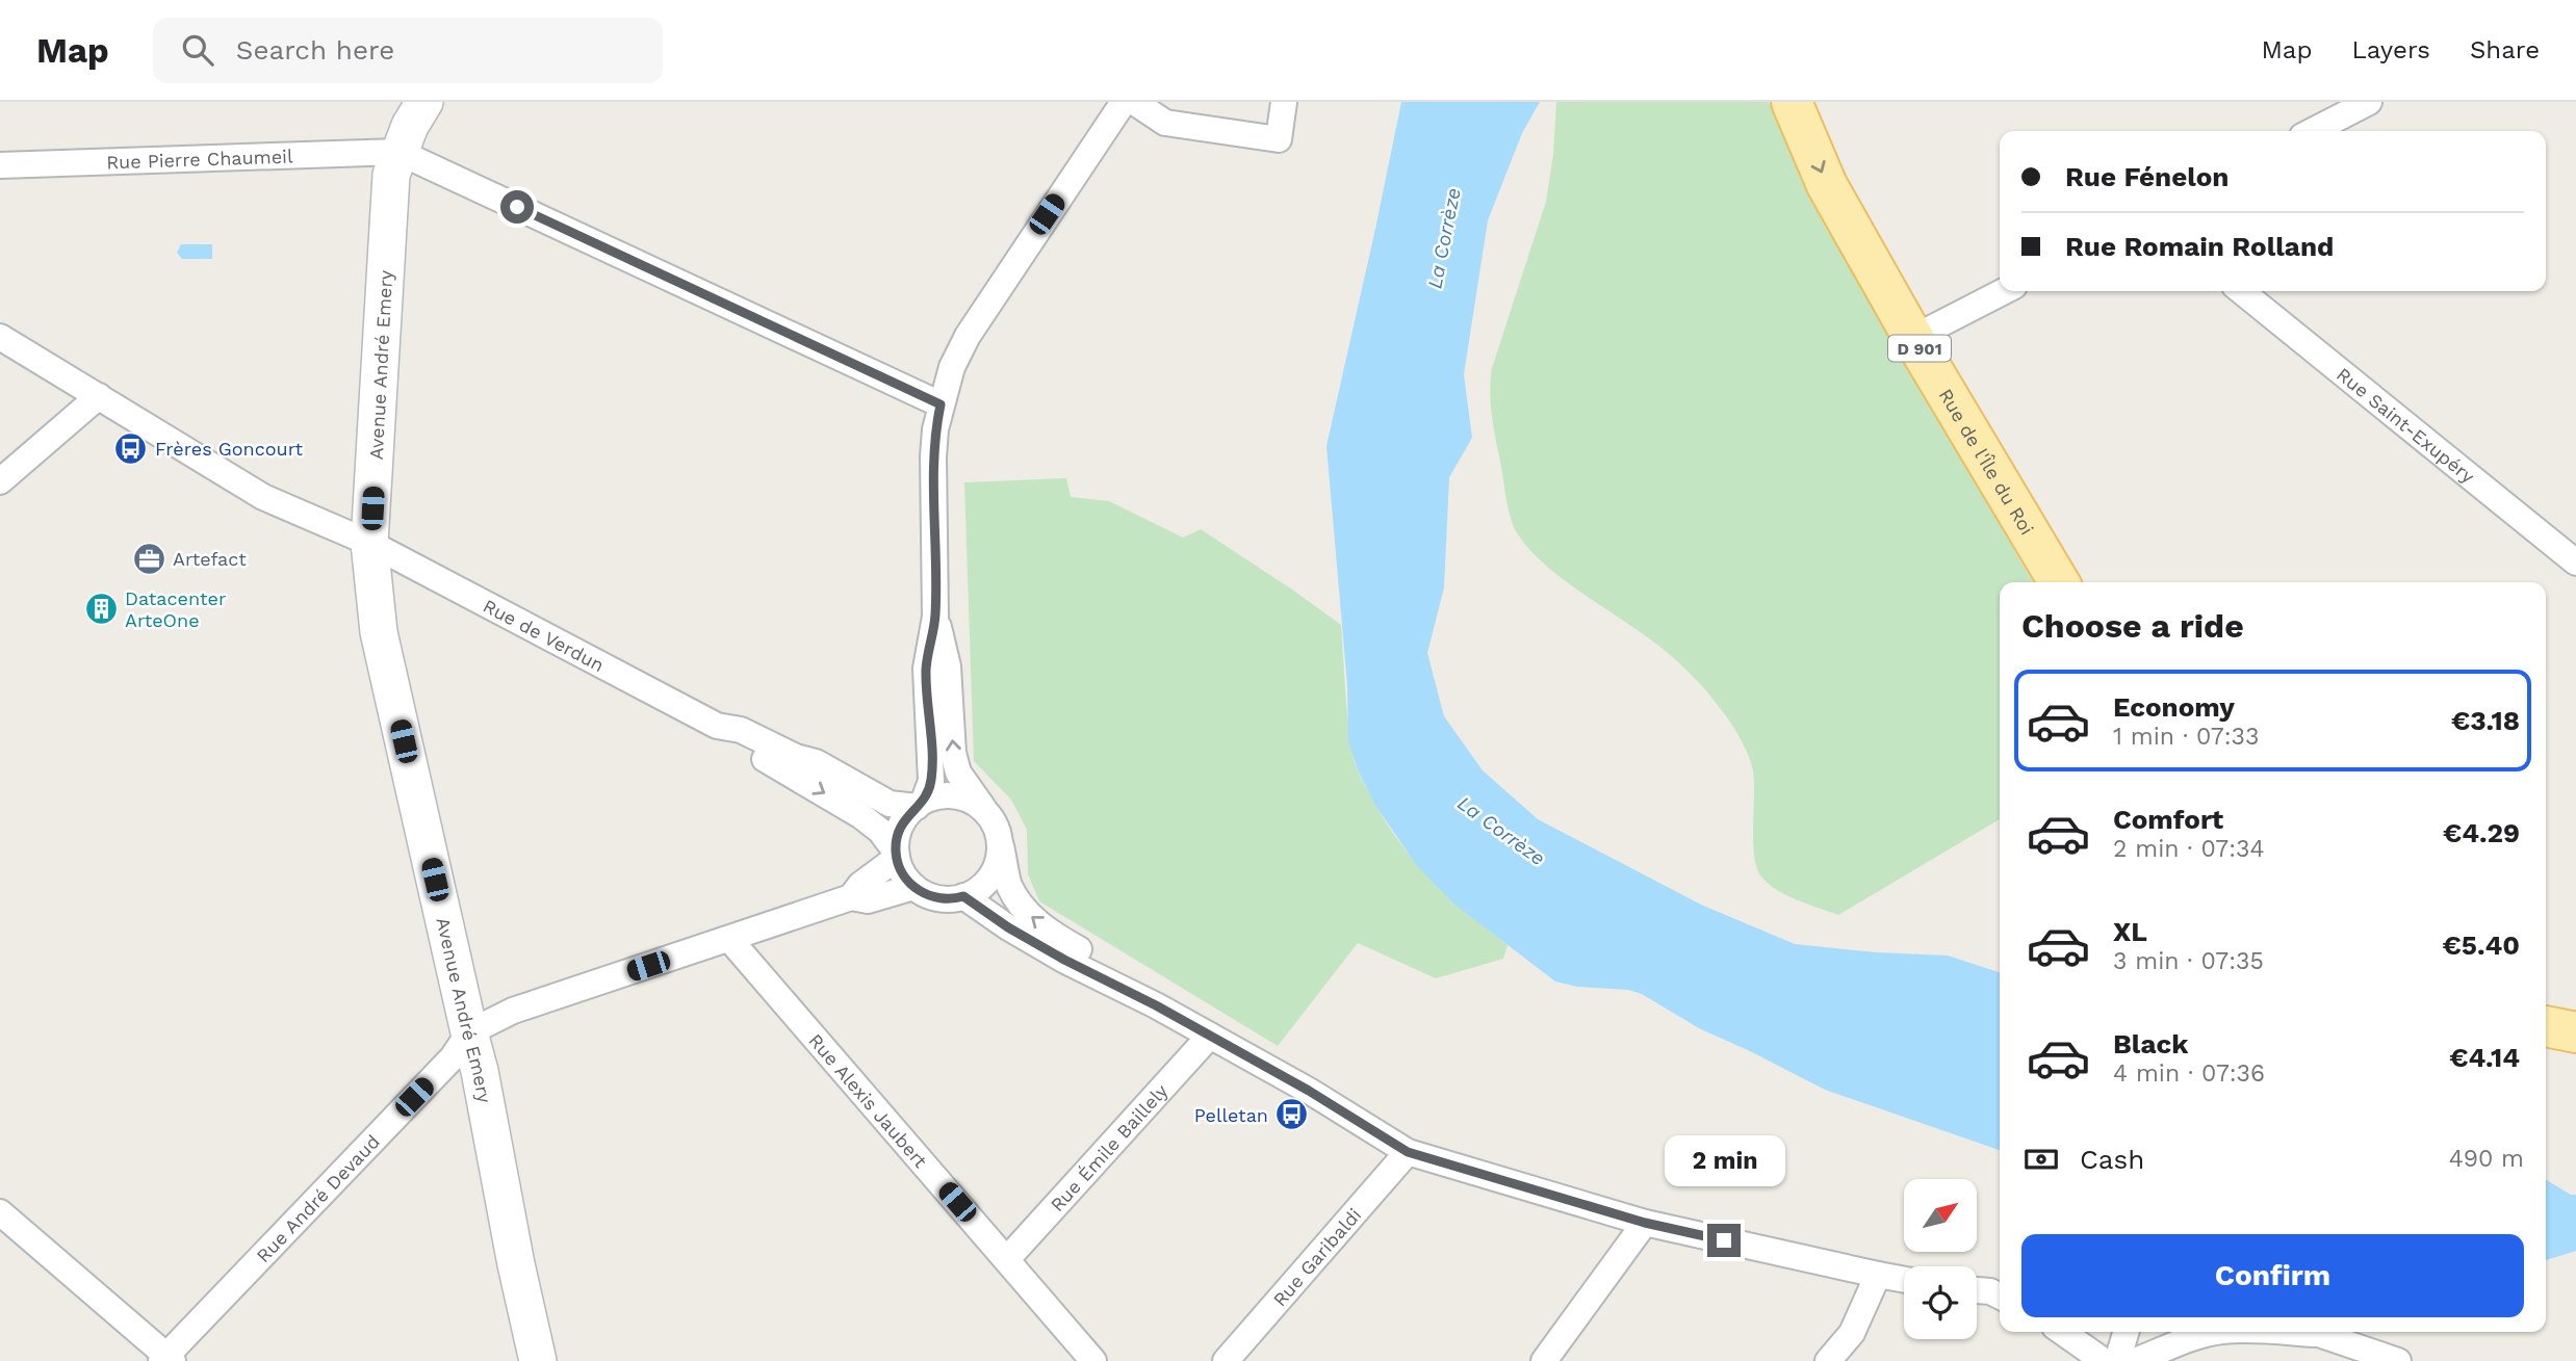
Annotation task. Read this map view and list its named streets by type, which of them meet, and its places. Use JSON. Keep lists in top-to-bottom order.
{
  "streets": {
    "main road": ["D 901", "Rue de l'Île du Roi"],
    "street": [
      "Rue Pierre Chaumeil",
      "Avenue André Emery",
      "Rue Saint-Exupéry",
      "Rue de Verdun",
      "Rue Alexis Jaubert",
      "Rue Émile Baillely",
      "Rue André Devaud",
      "Rue Garibaldi"
    ]
  },
  "crossings": [
    ["Rue Pierre Chaumeil", "Avenue André Emery"],
    ["Avenue André Emery", "Rue de Verdun"],
    ["Avenue André Emery", "Rue André Devaud"],
    ["Rue Alexis Jaubert", "Rue Émile Baillely"]
  ],
  "one_way": ["Rue de l'Île du Roi"],
  "water": ["La Corrèze"],
  "places": {
    "bus stop": ["Frères Goncourt", "Pelletan"],
    "office": ["Artefact"],
    "building": ["Datacenter ArteOne"]
  },
  "north": "top right",
  "page": {
    "header": "Map",
    "search": "Search here",
    "nav": ["Map", "Layers", "Share"],
    "banner": ["Rue Fénelon", "Rue Romain Rolland"],
    "heading": "Choose a ride",
    "list": [
      {
        "name": "Economy",
        "note": "1 min · 07:33",
        "value": "€3.18"
      },
      {
        "name": "Comfort",
        "note": "2 min · 07:34",
        "value": "€4.29"
      },
      {
        "name": "XL",
        "note": "3 min · 07:35",
        "value": "€5.40"
      },
      {
        "name": "Black",
        "note": "4 min · 07:36",
        "value": "€4.14"
      }
    ],
    "pay": ["Cash", "490 m"],
    "bubble": "2 min",
    "buttons": "Confirm"
  }
}
